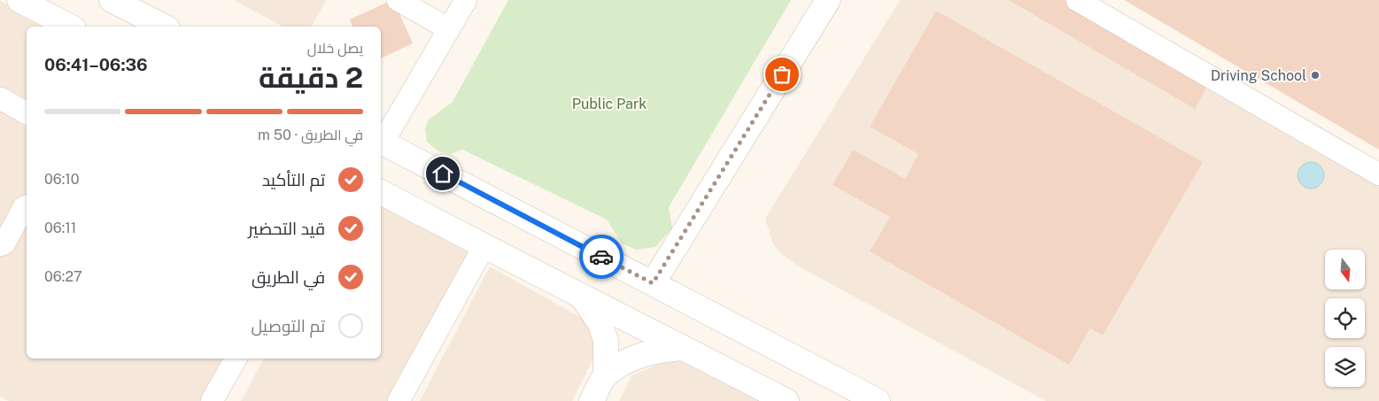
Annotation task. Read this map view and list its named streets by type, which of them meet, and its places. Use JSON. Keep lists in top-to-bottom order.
{
  "parks": ["Public Park"],
  "places": ["Driving School"],
  "north": "bottom",
  "page": {
    "heading": ["2 دقيقة", "يصل خلال", "06:36–06:41"],
    "bar": "في الطريق · 50 m",
    "list": [
      ["تم التأكيد", "06:10"],
      ["قيد التحضير", "06:11"],
      ["في الطريق", "06:27"],
      "تم التوصيل"
    ]
  }
}
